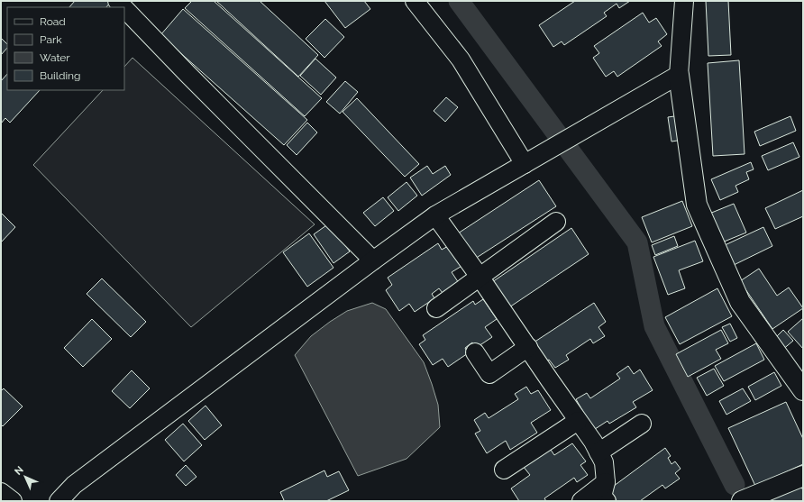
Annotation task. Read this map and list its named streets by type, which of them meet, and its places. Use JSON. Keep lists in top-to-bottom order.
{
  "legend": [
    "Road",
    "Park",
    "Water",
    "Building"
  ],
  "north": "top left"
}
